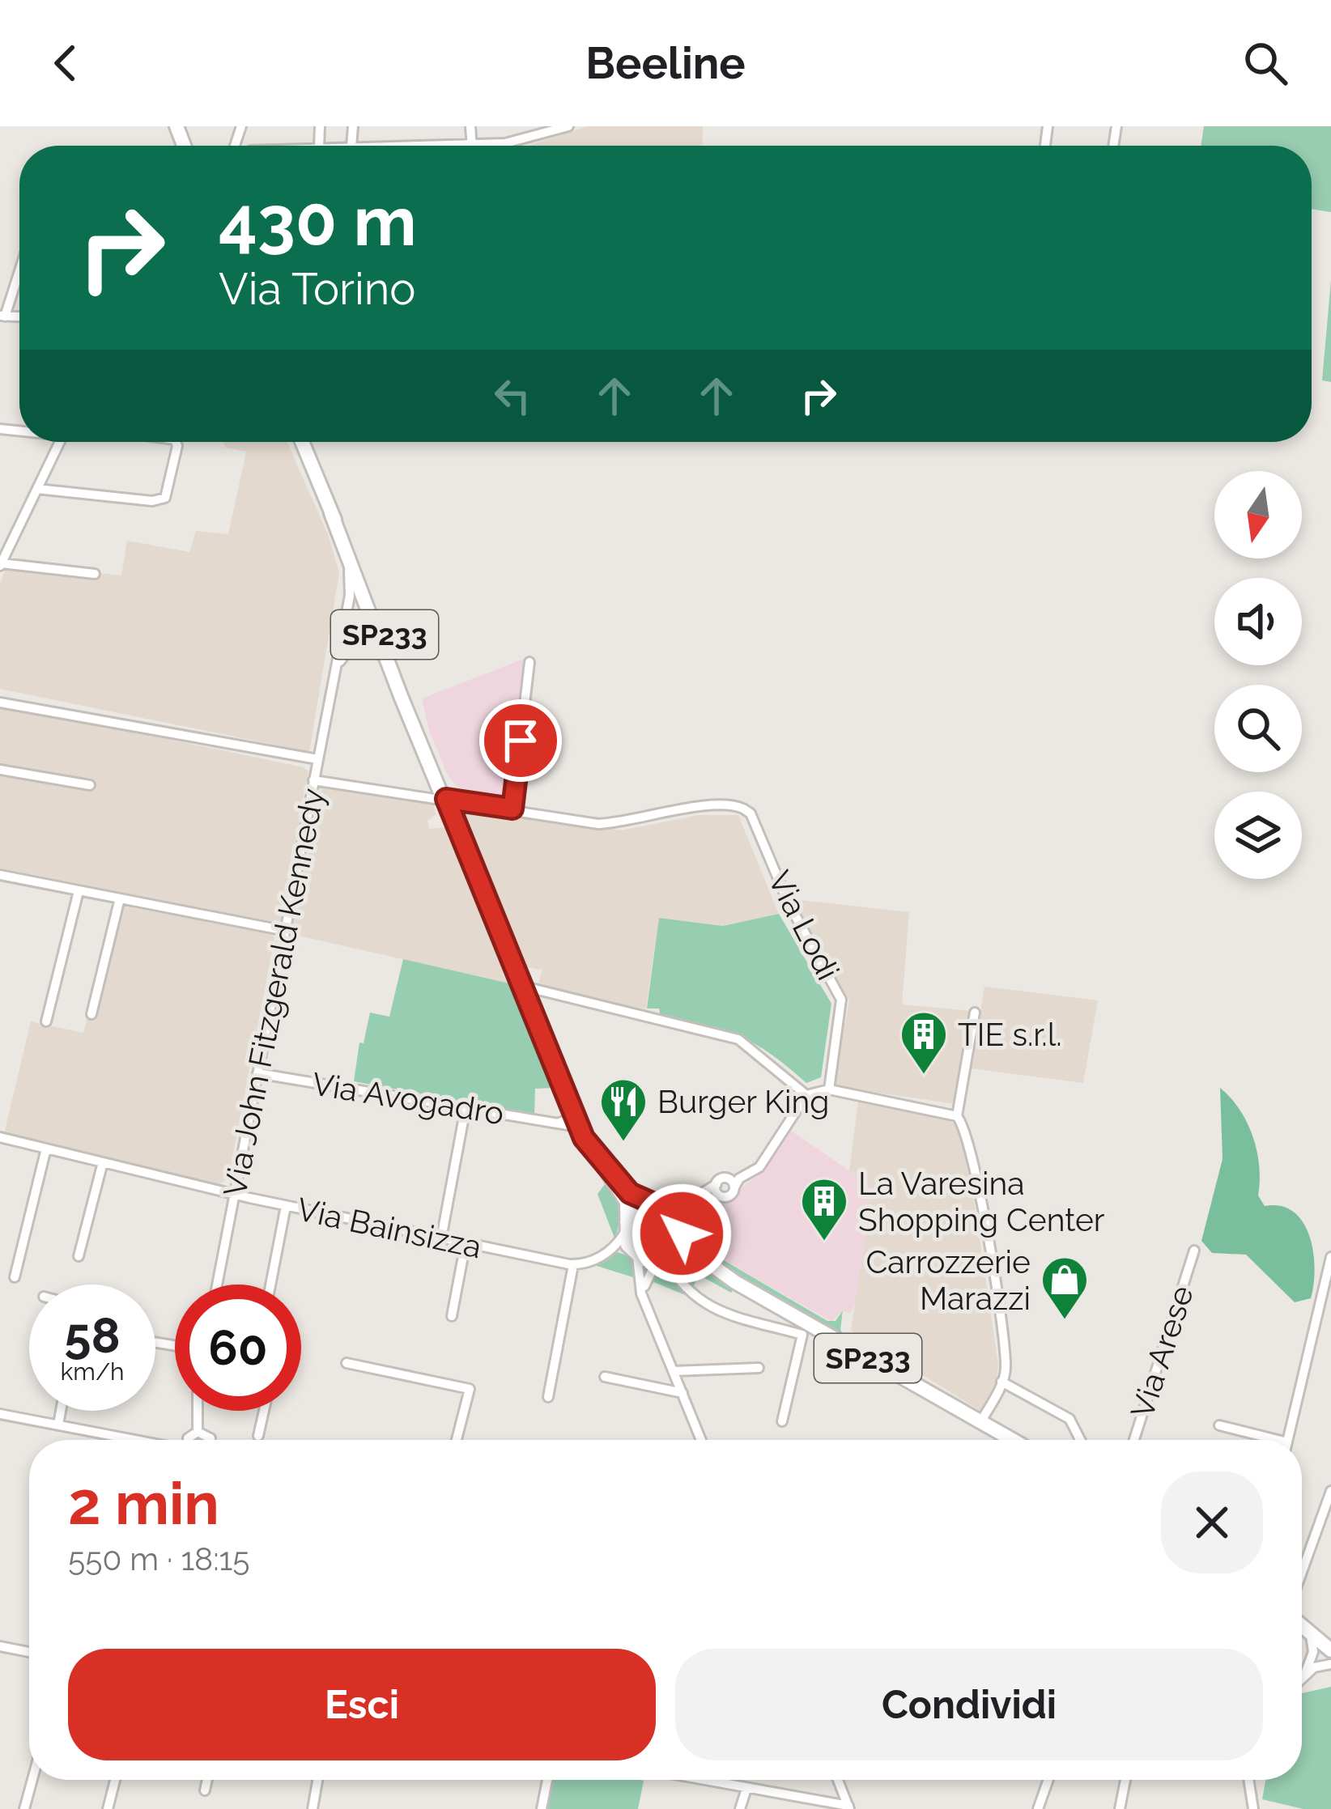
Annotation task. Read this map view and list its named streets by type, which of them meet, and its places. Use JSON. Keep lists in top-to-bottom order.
{
  "streets": {
    "main road": ["SP233"],
    "street": [
      "Via Lodi",
      "Via John Fitzgerald Kennedy",
      "Via Avogadro",
      "Via Bainsizza",
      "Via Arese"
    ]
  },
  "crossings": [
    ["SP233", "Via John Fitzgerald Kennedy"],
    ["SP233", "Via Avogadro"],
    ["Via John Fitzgerald Kennedy", "Via Avogadro"],
    ["Via John Fitzgerald Kennedy", "Via Bainsizza"]
  ],
  "places": {
    "building": ["TIE s.r.l.", "La Varesina Shopping Center"],
    "restaurant": ["Burger King"],
    "shop": ["Carrozzerie Marazzi"]
  },
  "north": "bottom",
  "page": {
    "header": "Beeline",
    "turn": ["430 m", "Via Torino"],
    "speed": "58 km/h",
    "limit": "60",
    "heading": ["2 min", "550 m · 18:15"],
    "buttons": ["Esci", "Condividi"]
  }
}
